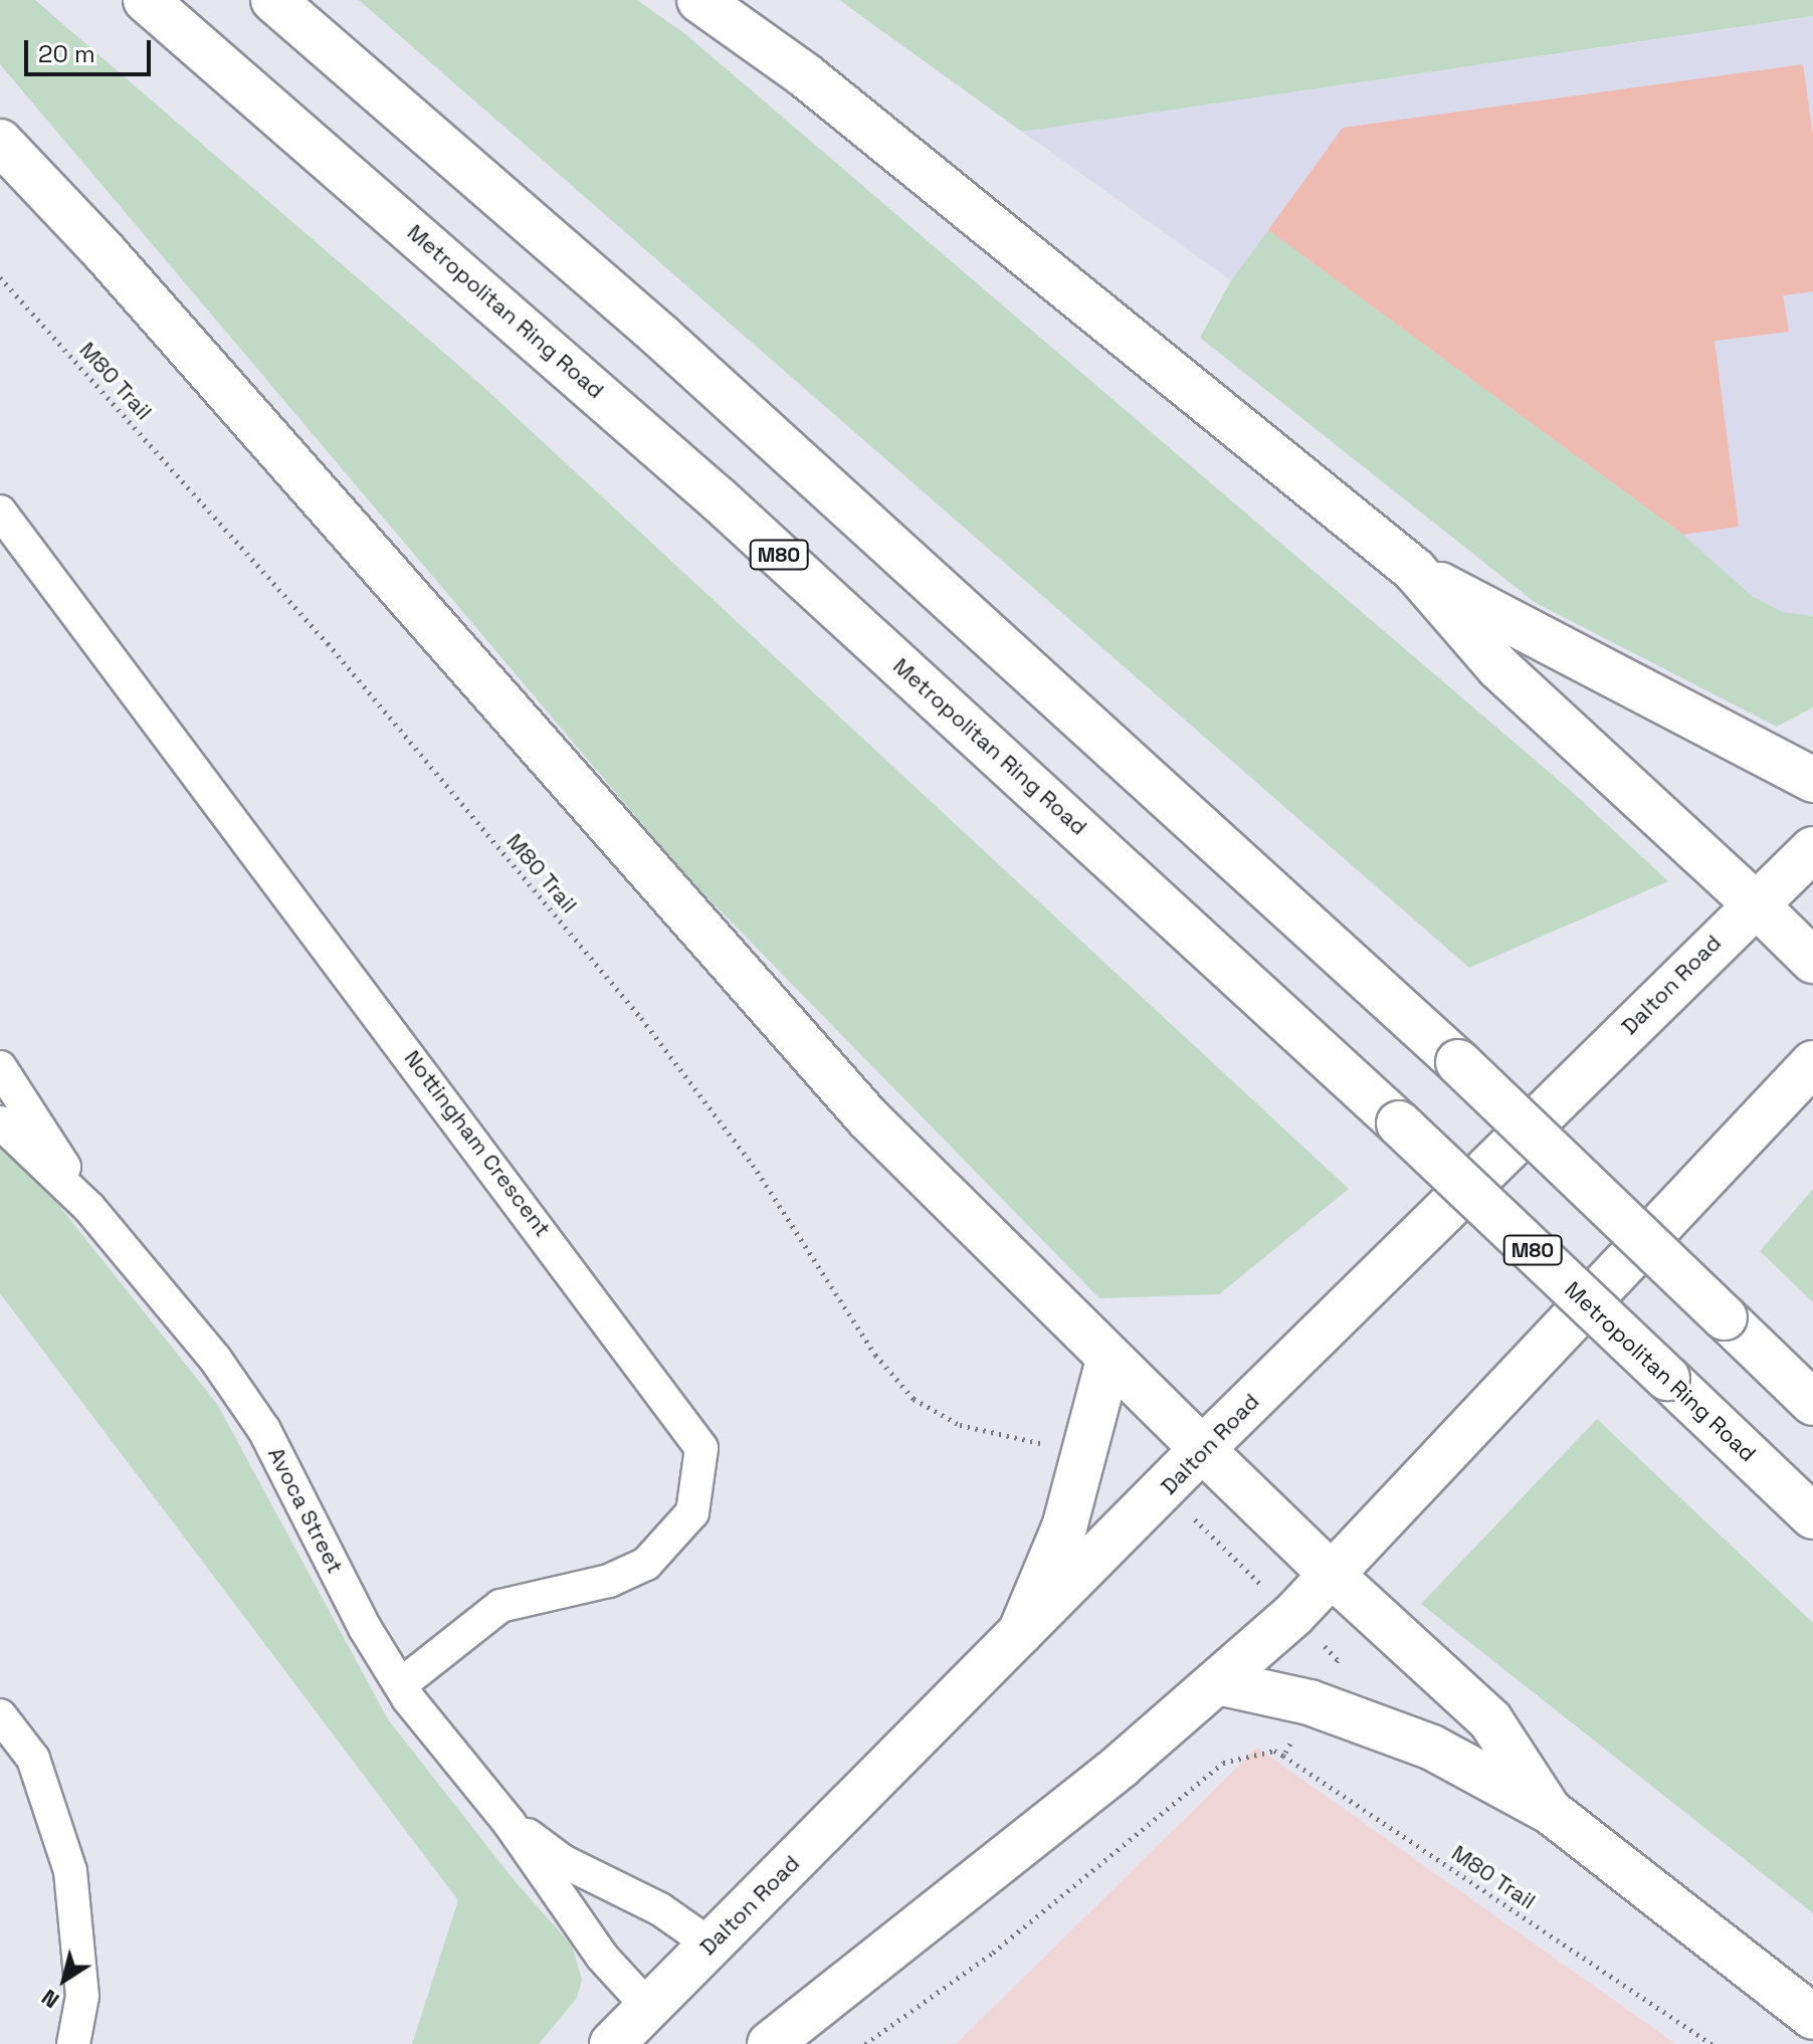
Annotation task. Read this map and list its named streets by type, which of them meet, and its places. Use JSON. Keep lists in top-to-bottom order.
{
  "streets": {
    "main road": ["Metropolitan Ring Road", "M80", "Dalton Road"],
    "street": ["Nottingham Crescent", "Avoca Street"],
    "path": ["M80 Trail"]
  },
  "crossings": [
    ["Dalton Road", "Avoca Street"],
    ["Nottingham Crescent", "Avoca Street"]
  ],
  "scale_bar": "20 m",
  "north": "bottom left"
}
